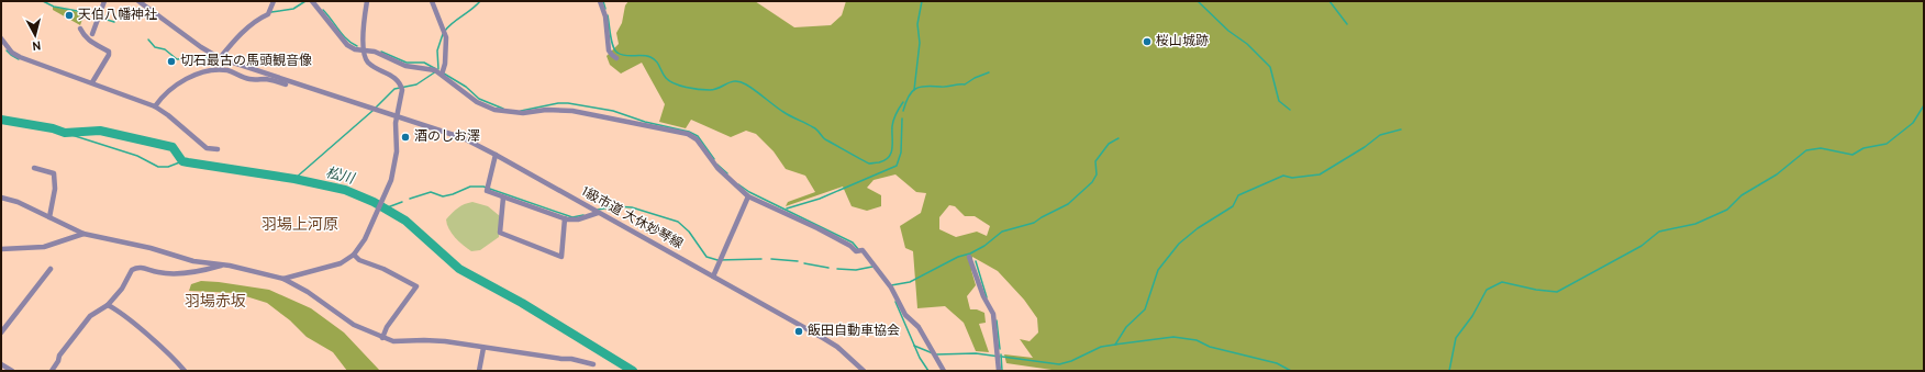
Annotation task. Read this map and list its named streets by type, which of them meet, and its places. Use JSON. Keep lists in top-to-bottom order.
{
  "streets": {
    "street": ["1級市道 大休妙琴線"]
  },
  "districts": ["羽場上河原", "羽場赤坂"],
  "water": ["松川"],
  "places": [
    "天伯八幡神社",
    "桜山城跡",
    "切石最古の馬頭観音像",
    "酒のしお澤",
    "飯田自動車協会"
  ],
  "north": "bottom"
}
